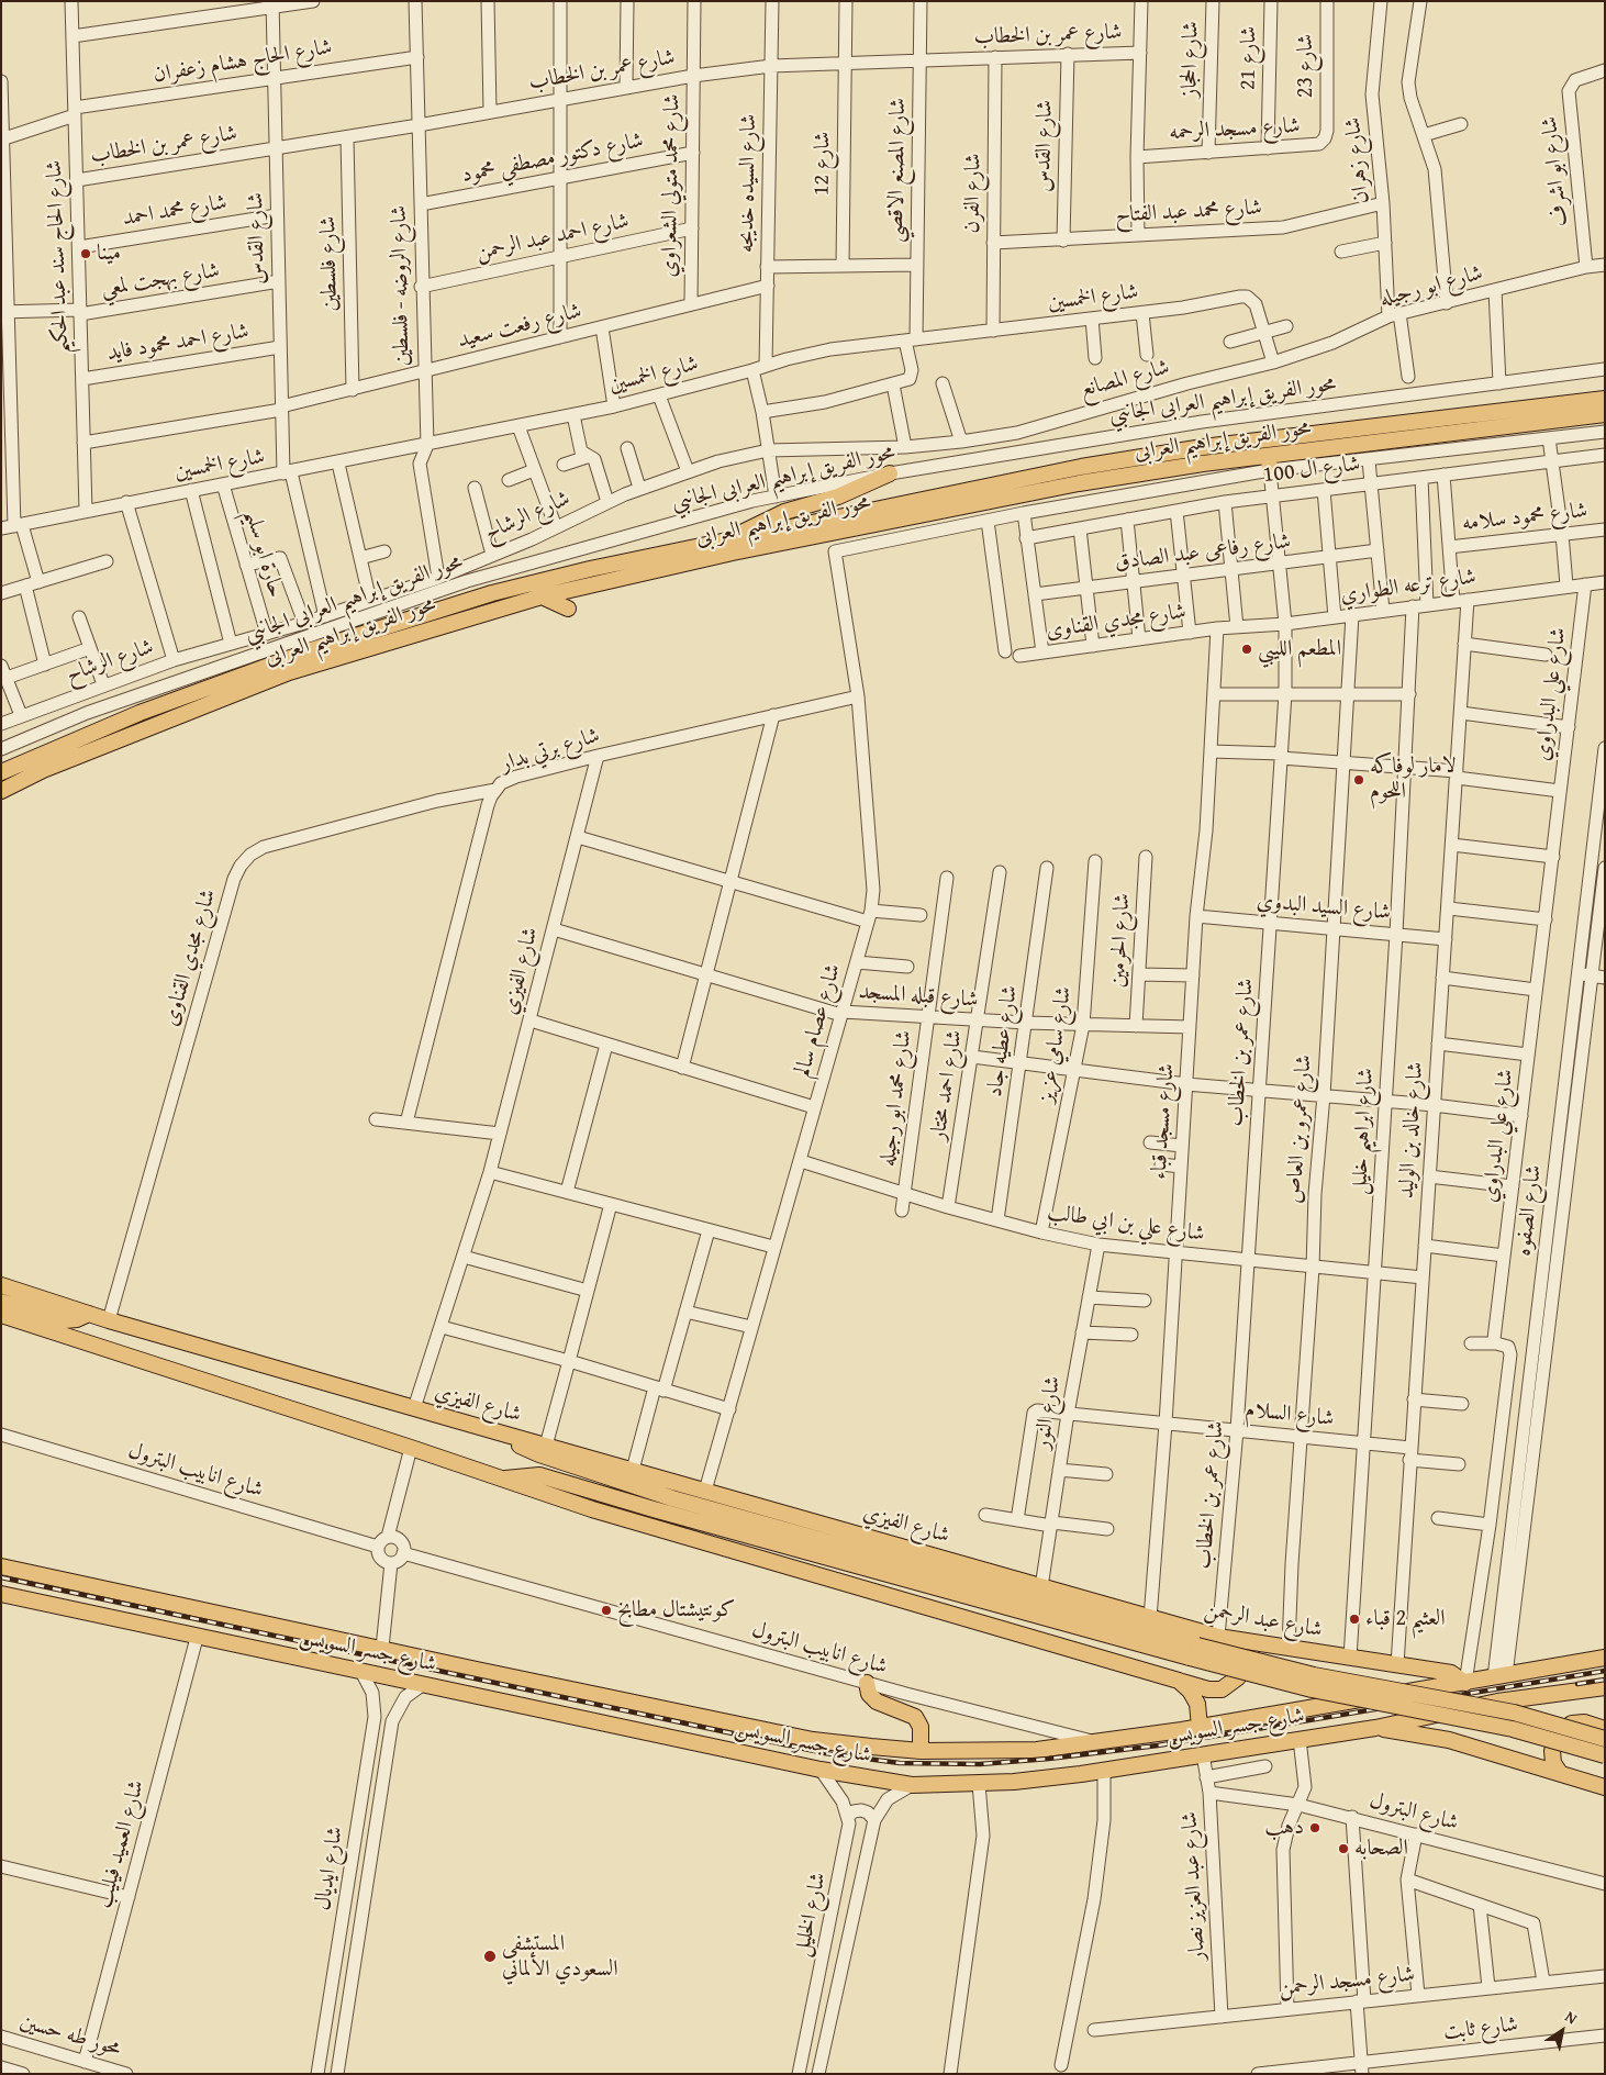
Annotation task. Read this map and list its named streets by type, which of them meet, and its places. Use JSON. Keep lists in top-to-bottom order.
{
  "streets": {
    "main road": [
      "محور الفريق إبراهيم العرابى",
      "شارع الفيزي",
      "شارع عبد الرحمن",
      "شارع جسر السويس"
    ],
    "street": [
      "شارع عمر بن الخطاب",
      "شارع 21",
      "شارع الحجاز",
      "شارع الحاج هشام زعفران",
      "شارع 23",
      "شارع مسجد الرحمه",
      "شارع القدس",
      "شارع دكتور مصطفي محمود",
      "شارع زهران",
      "شارع 12",
      "شارع المصنع الاقصي",
      "شارع ابو اشرف",
      "شارع السيده خديجه",
      "شارع محمد متولي الشعراوي",
      "شارع الفرن",
      "شارع محمد احمد",
      "شارع محمد عبد الفتاح",
      "شارع احمد عبد الرحمن",
      "شارع الحاج سند عبد الحكيم",
      "شارع فلسطين",
      "شارع بهجت لمعي",
      "شارع الروضه - فلسطين",
      "شارع ابو رجيله",
      "شارع الخمسين",
      "شارع رفعت سعيد",
      "شارع احمد محمود فايد",
      "شارع المصانع",
      "محور الفريق إبراهيم العرابى الجانبي",
      "شارع ال 100",
      "شارع الرشاح",
      "شارع محمود سلامه",
      "شارع رفاعى عبد الصادق",
      "حارة ابو سليم",
      "شارع ترعه الطواري",
      "شارع مجدي القناوى",
      "شارع علي البدراوي",
      "شارع برتي بدار",
      "شارع السيد البدوي",
      "شارع الحرمين",
      "شارع قبله المسجد",
      "شارع عصام سالم",
      "شارع عطيه جاد",
      "شارع سامي عزيز",
      "شارع احمد مختار",
      "شارع محمد ابو رجيله",
      "شارع مسجد قباء",
      "شارع عمرو بن العاص",
      "شارع خالد بن الوليد",
      "شارع ابراهيم خليل",
      "شارع الصفوه",
      "شارع علي بن ابي طالب",
      "شارع النور",
      "شارع السلام",
      "شارع انابيب البترول",
      "شارع البترول",
      "شارع العميد فيليب",
      "شارع ايديال",
      "شارع عبد العزيز نصار",
      "شارع الخليل",
      "شارع مسجد الرحمن",
      "شارع ثابت",
      "محور طه حسين"
    ]
  },
  "crossings": [
    ["شارع عمر بن الخطاب", "شارع القدس"],
    ["شارع عمر بن الخطاب", "شارع 12"],
    ["شارع عمر بن الخطاب", "شارع المصنع الاقصي"],
    ["شارع عمر بن الخطاب", "شارع السيده خديجه"],
    ["شارع عمر بن الخطاب", "شارع محمد متولي الشعراوي"],
    ["شارع عمر بن الخطاب", "شارع الفرن"],
    ["شارع عمر بن الخطاب", "شارع الحاج سند عبد الحكيم"],
    ["شارع عمر بن الخطاب", "شارع فلسطين"],
    ["شارع عمر بن الخطاب", "شارع الروضه - فلسطين"],
    ["شارع عمر بن الخطاب", "محور الفريق إبراهيم العرابى"],
    ["شارع عمر بن الخطاب", "شارع ال 100"],
    ["شارع عمر بن الخطاب", "شارع رفاعى عبد الصادق"],
    ["شارع عمر بن الخطاب", "شارع ترعه الطواري"],
    ["شارع عمر بن الخطاب", "شارع السيد البدوي"],
    ["شارع عمر بن الخطاب", "شارع علي بن ابي طالب"],
    ["شارع عمر بن الخطاب", "شارع السلام"],
    ["شارع عمر بن الخطاب", "شارع عبد الرحمن"],
    ["شارع 21", "شارع مسجد الرحمه"],
    ["شارع الحجاز", "شارع مسجد الرحمه"],
    ["شارع الحاج هشام زعفران", "شارع القدس"],
    ["شارع الحاج هشام زعفران", "شارع الحاج سند عبد الحكيم"],
    ["شارع الحاج هشام زعفران", "شارع الروضه - فلسطين"],
    ["شارع 23", "شارع مسجد الرحمه"],
    ["شارع القدس", "شارع محمد احمد"],
    ["شارع القدس", "شارع محمد عبد الفتاح"],
    ["شارع القدس", "شارع بهجت لمعي"],
    ["شارع القدس", "شارع الخمسين"],
    ["شارع القدس", "شارع رفعت سعيد"],
    ["شارع القدس", "شارع احمد محمود فايد"],
    ["شارع القدس", "شارع الرشاح"],
    ["شارع دكتور مصطفي محمود", "شارع محمد متولي الشعراوي"],
    ["شارع دكتور مصطفي محمود", "شارع الروضه - فلسطين"],
    ["شارع زهران", "شارع محمد عبد الفتاح"],
    ["شارع زهران", "شارع ابو رجيله"],
    ["شارع المصنع الاقصي", "شارع الخمسين"],
    ["شارع ابو اشرف", "شارع ابو رجيله"],
    ["شارع السيده خديجه", "شارع الخمسين"],
    ["شارع السيده خديجه", "شارع رفعت سعيد"],
    ["شارع محمد متولي الشعراوي", "شارع احمد عبد الرحمن"],
    ["شارع محمد متولي الشعراوي", "شارع رفعت سعيد"],
    ["شارع الفرن", "شارع محمد عبد الفتاح"],
    ["شارع الفرن", "شارع الخمسين"],
    ["شارع محمد احمد", "شارع الحاج سند عبد الحكيم"],
    ["شارع احمد عبد الرحمن", "شارع الروضه - فلسطين"],
    ["شارع الحاج سند عبد الحكيم", "شارع بهجت لمعي"],
    ["شارع الحاج سند عبد الحكيم", "شارع الخمسين"],
    ["شارع الحاج سند عبد الحكيم", "شارع رفعت سعيد"],
    ["شارع الحاج سند عبد الحكيم", "شارع احمد محمود فايد"],
    ["شارع فلسطين", "شارع رفعت سعيد"],
    ["شارع الروضه - فلسطين", "شارع الخمسين"],
    ["شارع الروضه - فلسطين", "شارع رفعت سعيد"],
    ["شارع الروضه - فلسطين", "شارع الرشاح"],
    ["شارع ابو رجيله", "شارع الخمسين"],
    ["شارع ابو رجيله", "شارع المصانع"],
    ["شارع الخمسين", "شارع المصانع"],
    ["شارع الخمسين", "حارة ابو سليم"],
    ["شارع المصانع", "شارع الرشاح"],
    ["شارع الرشاح", "حارة ابو سليم"],
    ["شارع ترعه الطواري", "شارع مجدي القناوى"],
    ["شارع ترعه الطواري", "شارع علي البدراوي"],
    ["شارع ترعه الطواري", "شارع مسجد قباء"],
    ["شارع ترعه الطواري", "شارع عمرو بن العاص"],
    ["شارع ترعه الطواري", "شارع خالد بن الوليد"],
    ["شارع ترعه الطواري", "شارع ابراهيم خليل"],
    ["شارع مجدي القناوى", "شارع برتي بدار"],
    ["شارع مجدي القناوى", "شارع مسجد قباء"],
    ["شارع برتي بدار", "شارع الفيزي"],
    ["شارع برتي بدار", "شارع عصام سالم"],
    ["شارع السيد البدوي", "شارع مسجد قباء"],
    ["شارع السيد البدوي", "شارع عمرو بن العاص"],
    ["شارع السيد البدوي", "شارع خالد بن الوليد"],
    ["شارع السيد البدوي", "شارع ابراهيم خليل"],
    ["شارع الحرمين", "شارع قبله المسجد"],
    ["شارع الفيزي", "شارع قبله المسجد"],
    ["شارع الفيزي", "شارع عصام سالم"],
    ["شارع الفيزي", "شارع مسجد قباء"],
    ["شارع الفيزي", "شارع النور"],
    ["شارع الفيزي", "شارع عبد الرحمن"],
    ["شارع قبله المسجد", "شارع عصام سالم"],
    ["شارع قبله المسجد", "شارع عطيه جاد"],
    ["شارع قبله المسجد", "شارع سامي عزيز"],
    ["شارع قبله المسجد", "شارع احمد مختار"],
    ["شارع قبله المسجد", "شارع محمد ابو رجيله"],
    ["شارع قبله المسجد", "شارع مسجد قباء"],
    ["شارع عصام سالم", "شارع علي بن ابي طالب"],
    ["شارع عطيه جاد", "شارع علي بن ابي طالب"],
    ["شارع سامي عزيز", "شارع علي بن ابي طالب"],
    ["شارع احمد مختار", "شارع علي بن ابي طالب"],
    ["شارع محمد ابو رجيله", "شارع علي بن ابي طالب"],
    ["شارع مسجد قباء", "شارع علي بن ابي طالب"],
    ["شارع مسجد قباء", "شارع السلام"],
    ["شارع مسجد قباء", "شارع عبد الرحمن"],
    ["شارع عمرو بن العاص", "شارع علي بن ابي طالب"],
    ["شارع عمرو بن العاص", "شارع السلام"],
    ["شارع عمرو بن العاص", "شارع عبد الرحمن"],
    ["شارع خالد بن الوليد", "شارع علي بن ابي طالب"],
    ["شارع خالد بن الوليد", "شارع السلام"],
    ["شارع خالد بن الوليد", "شارع عبد الرحمن"],
    ["شارع ابراهيم خليل", "شارع علي بن ابي طالب"],
    ["شارع ابراهيم خليل", "شارع السلام"],
    ["شارع ابراهيم خليل", "شارع عبد الرحمن"],
    ["شارع الصفوه", "شارع جسر السويس"],
    ["شارع علي بن ابي طالب", "شارع النور"],
    ["شارع النور", "شارع السلام"],
    ["شارع انابيب البترول", "شارع جسر السويس"],
    ["شارع عبد الرحمن", "شارع جسر السويس"],
    ["شارع جسر السويس", "شارع العميد فيليب"],
    ["شارع جسر السويس", "شارع ايديال"],
    ["شارع جسر السويس", "شارع عبد العزيز نصار"],
    ["شارع جسر السويس", "شارع الخليل"],
    ["شارع البترول", "شارع عبد العزيز نصار"],
    ["شارع العميد فيليب", "محور طه حسين"],
    ["شارع عبد العزيز نصار", "شارع مسجد الرحمن"]
  ],
  "places": [
    "مينا",
    "المطعم الليبي",
    "لامار لوفاكه اللحوم",
    "كونتيشتال مطابخ",
    "العثيم 2 قباء",
    "دهب",
    "الصحابه",
    "المستشفى السعودي الألماني"
  ],
  "north": "top right"
}
